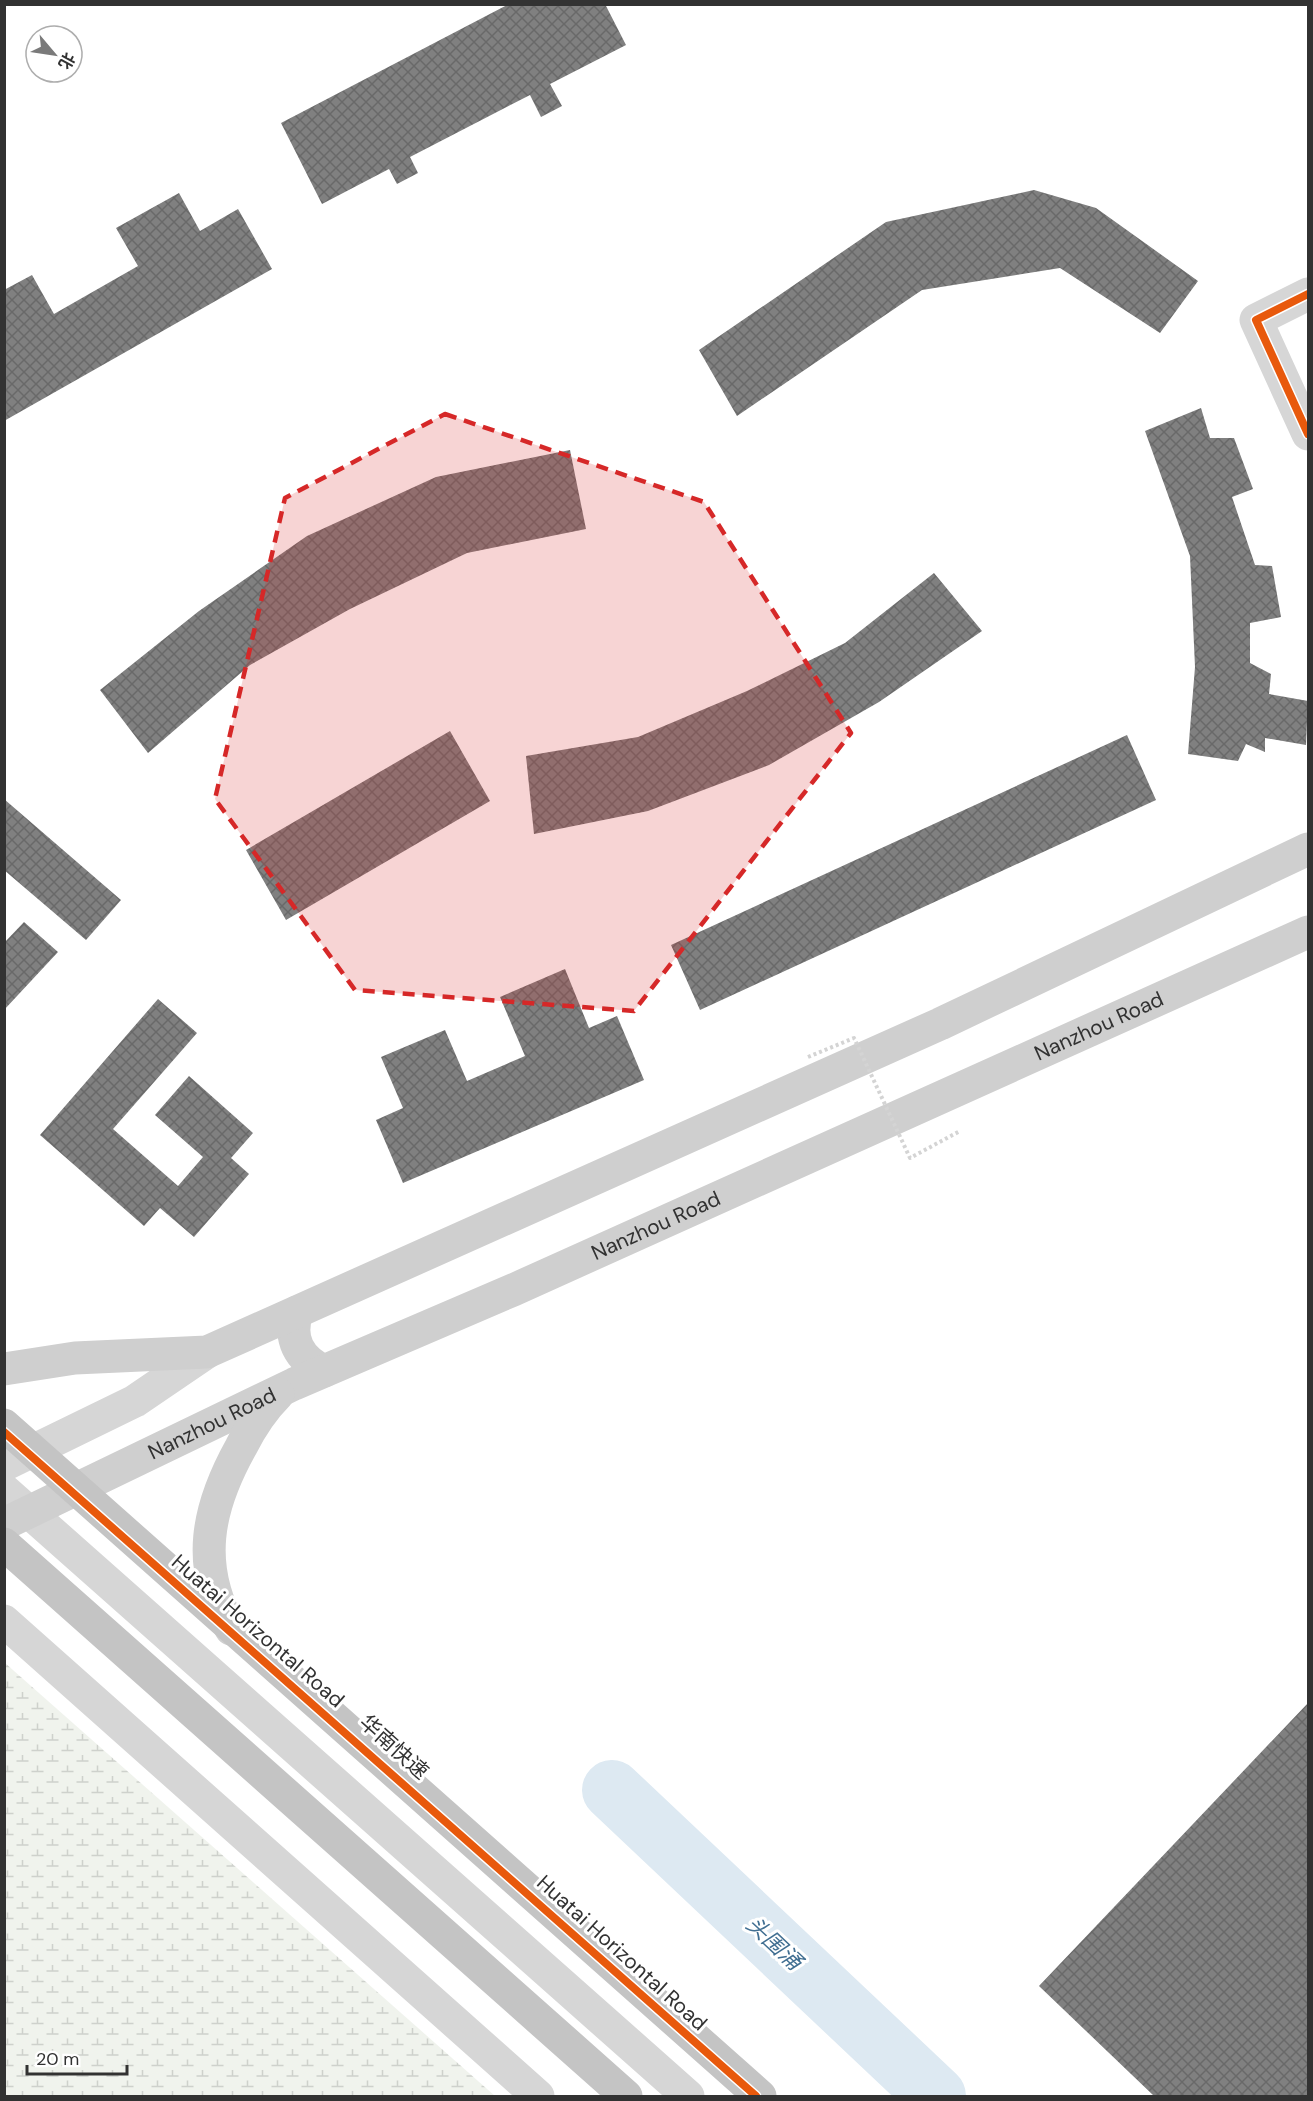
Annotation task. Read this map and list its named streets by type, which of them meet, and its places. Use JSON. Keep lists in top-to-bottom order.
{
  "streets": {
    "highway": ["华南快速"],
    "main road": ["Nanzhou Road"],
    "street": ["Huatai Horizontal Road"]
  },
  "crossings": [
    ["Nanzhou Road", "Huatai Horizontal Road"],
    ["Huatai Horizontal Road", "华南快速"]
  ],
  "water": ["头围涌"],
  "scale_bar": "20 m",
  "north": "bottom right"
}
